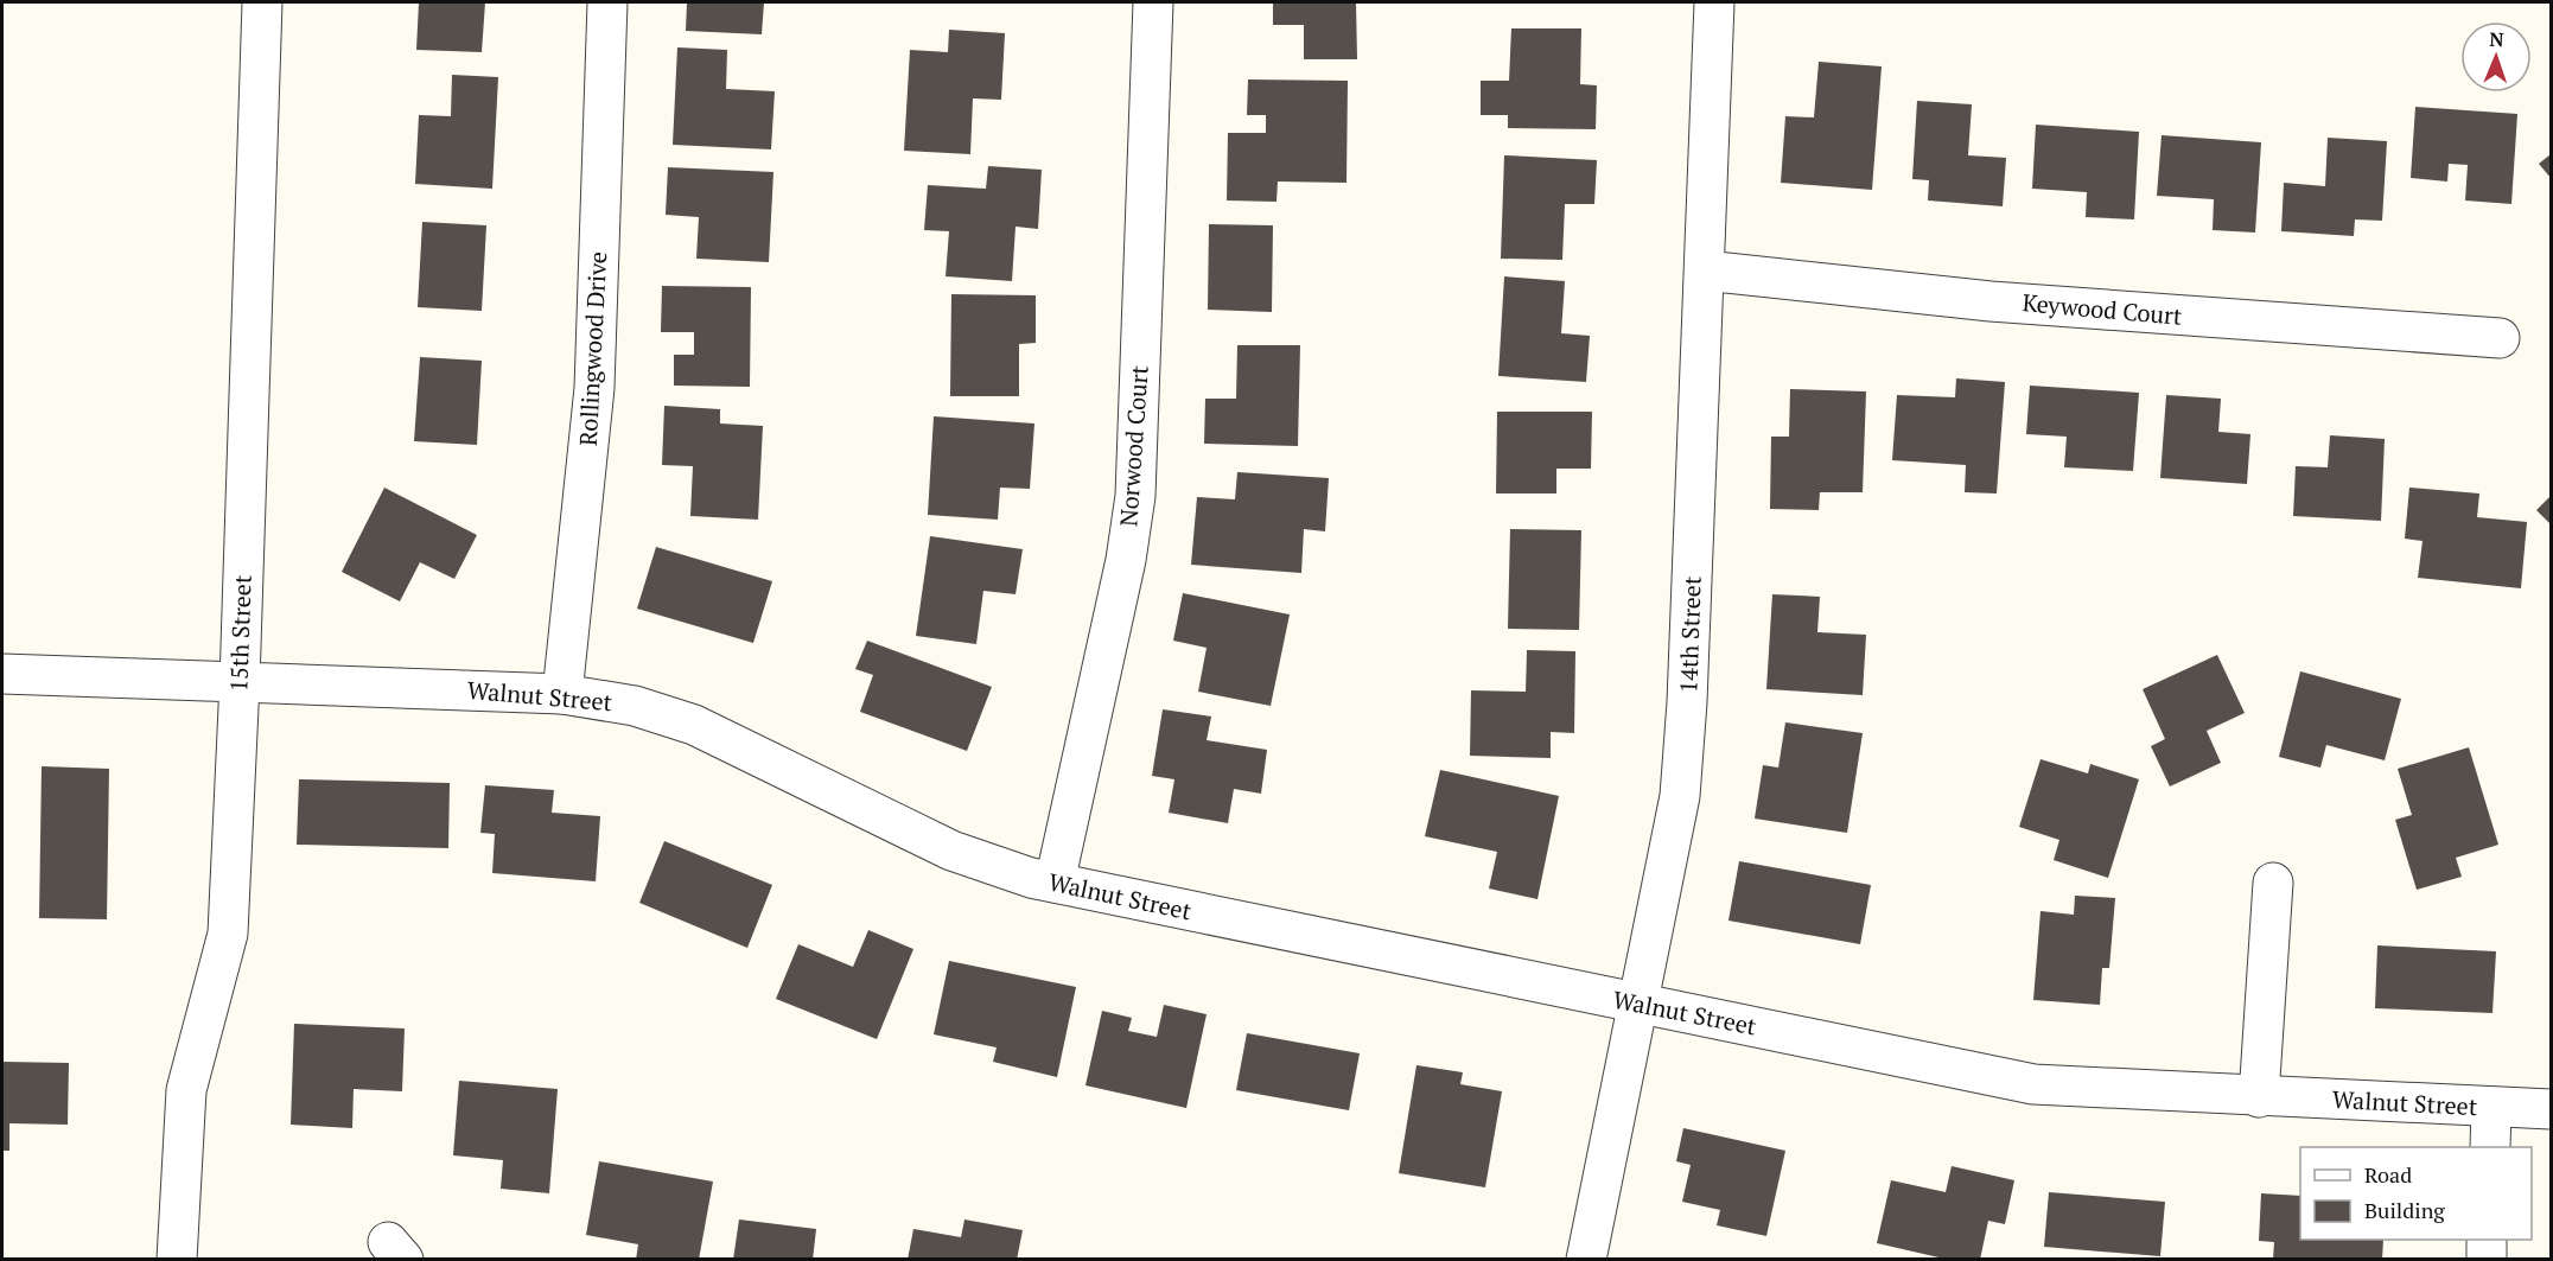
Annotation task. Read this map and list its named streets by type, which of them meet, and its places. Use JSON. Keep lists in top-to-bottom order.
{
  "streets": {
    "street": [
      "Keywood Court",
      "Rollingwood Drive",
      "Norwood Court",
      "15th Street",
      "14th Street",
      "Walnut Street"
    ]
  },
  "crossings": [
    ["Keywood Court", "14th Street"],
    ["Rollingwood Drive", "Walnut Street"],
    ["Norwood Court", "Walnut Street"],
    ["15th Street", "Walnut Street"],
    ["14th Street", "Walnut Street"]
  ],
  "legend": ["Road", "Building"],
  "north": "top"
}
